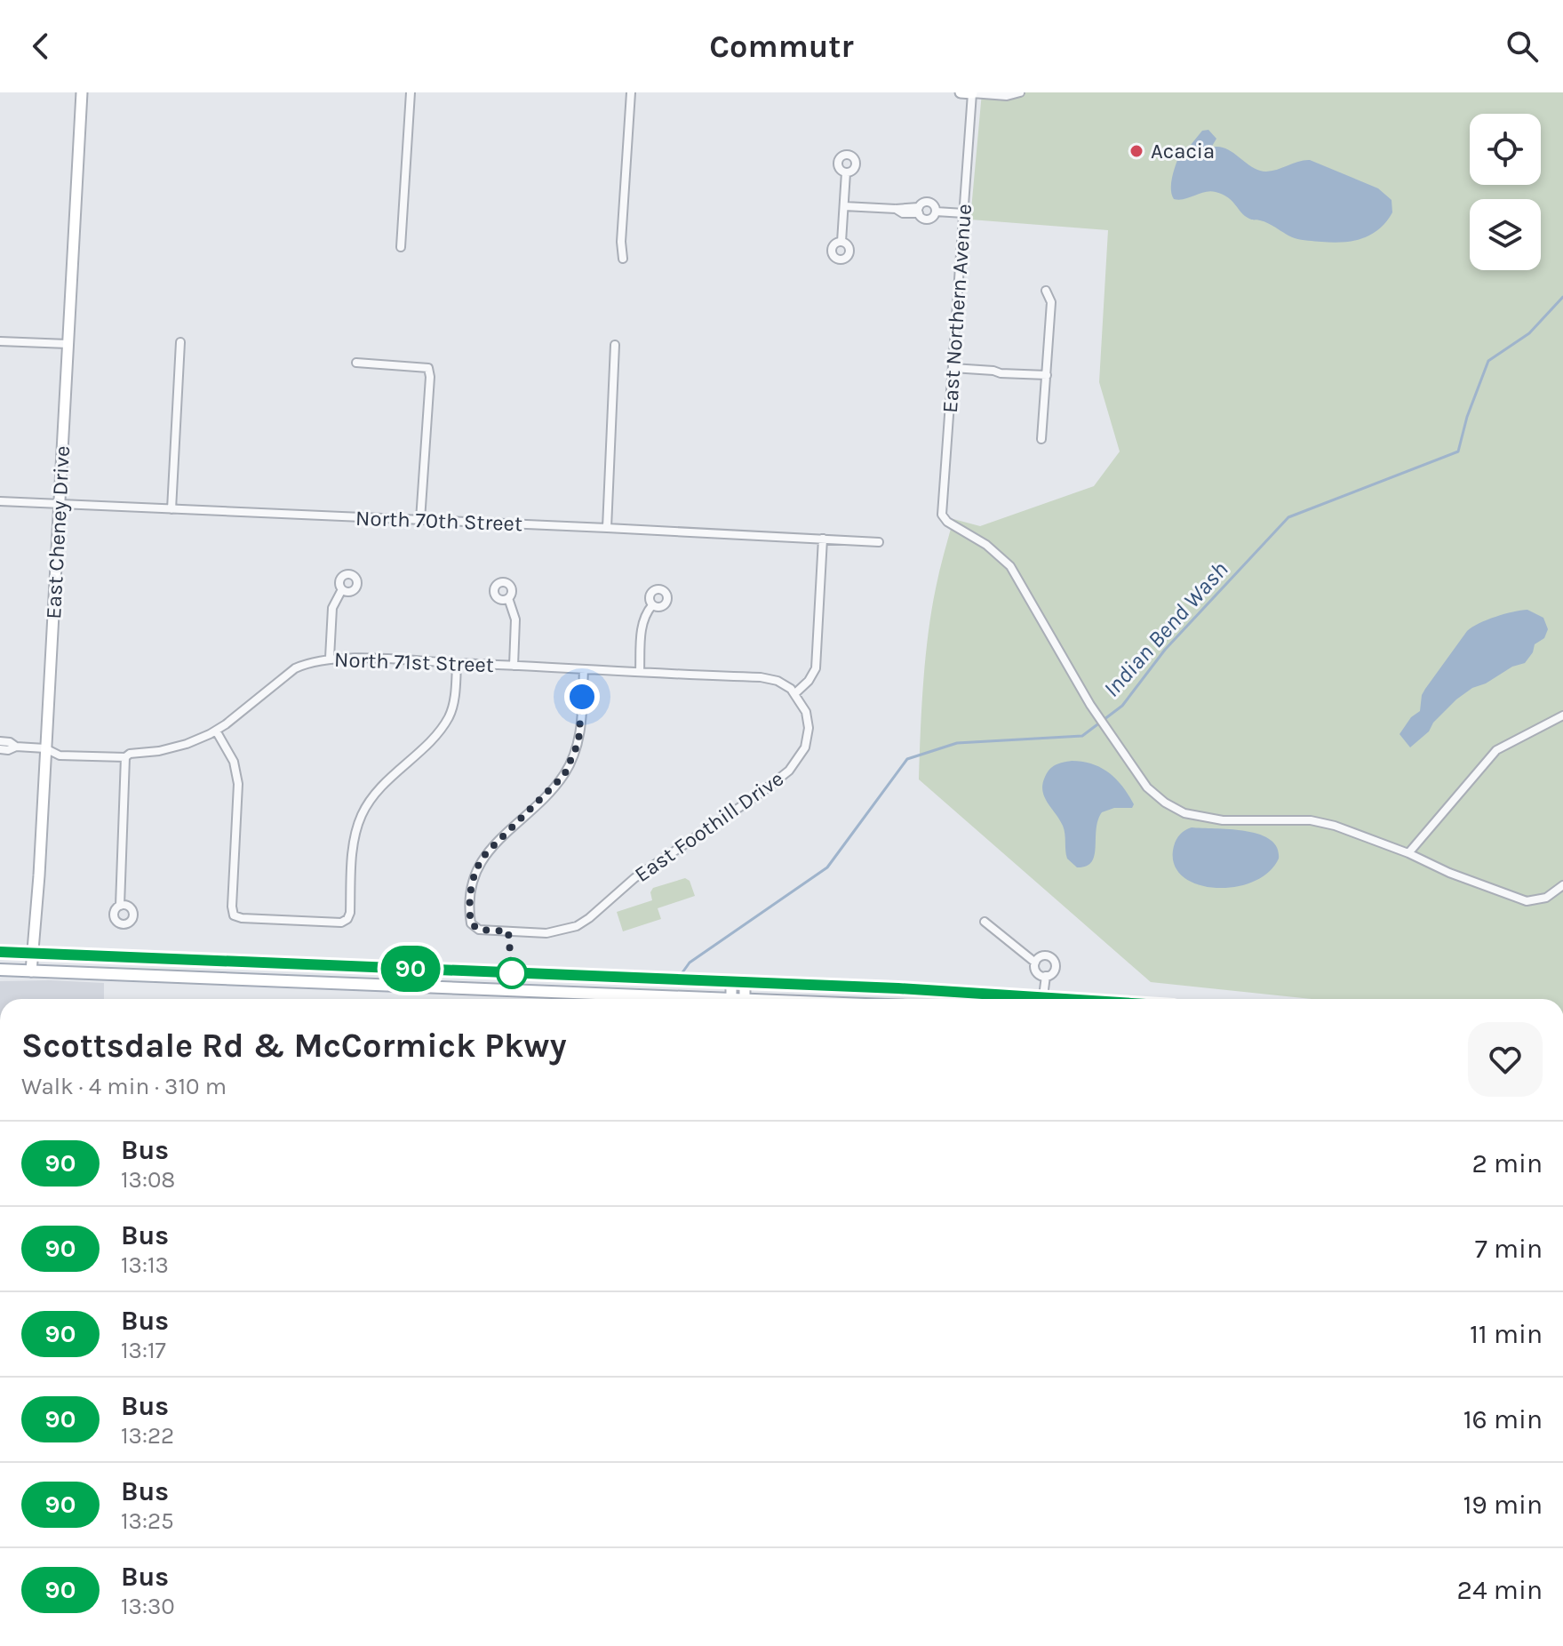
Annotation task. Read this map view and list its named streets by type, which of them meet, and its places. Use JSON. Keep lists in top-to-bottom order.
{
  "streets": {
    "street": [
      "East Northern Avenue",
      "North 70th Street",
      "East Cheney Drive",
      "North 71st Street",
      "East Foothill Drive"
    ]
  },
  "crossings": [
    ["North 70th Street", "East Cheney Drive"],
    ["East Cheney Drive", "North 71st Street"],
    ["North 71st Street", "East Foothill Drive"]
  ],
  "water": ["Indian Bend Wash"],
  "places": ["Acacia"],
  "lines": ["bus line 90"],
  "page": {
    "header": "Commutr",
    "on_map": "90",
    "heading": ["Scottsdale Rd & McCormick Pkwy", "Walk · 4 min · 310 m"],
    "list": [
      {
        "mark": "90",
        "name": "Bus",
        "note": "13:08",
        "value": "2 min"
      },
      {
        "mark": "90",
        "name": "Bus",
        "note": "13:13",
        "value": "7 min"
      },
      {
        "mark": "90",
        "name": "Bus",
        "note": "13:17",
        "value": "11 min"
      },
      {
        "mark": "90",
        "name": "Bus",
        "note": "13:22",
        "value": "16 min"
      },
      {
        "mark": "90",
        "name": "Bus",
        "note": "13:25",
        "value": "19 min"
      },
      {
        "mark": "90",
        "name": "Bus",
        "note": "13:30",
        "value": "24 min"
      }
    ]
  }
}
